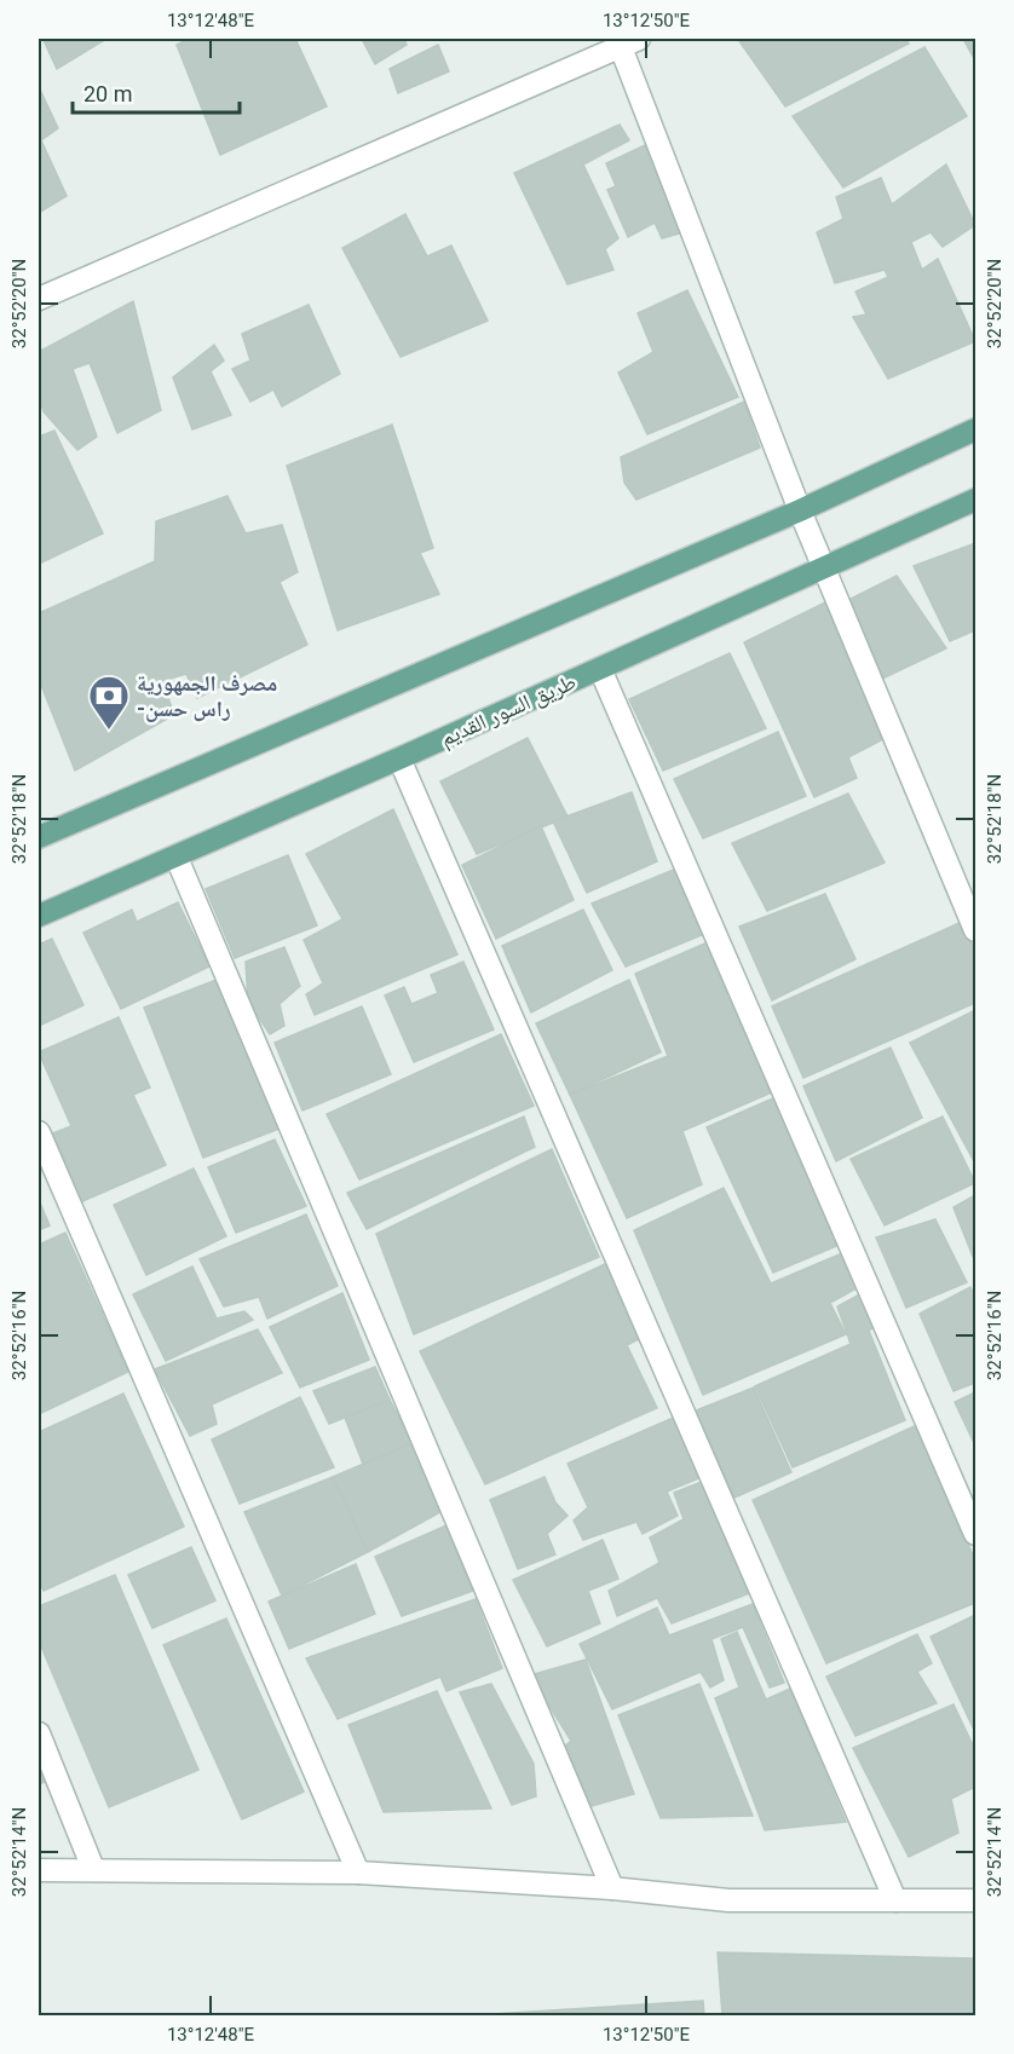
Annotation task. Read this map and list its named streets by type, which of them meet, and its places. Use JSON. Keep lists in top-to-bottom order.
{
  "streets": {
    "main road": ["طريق السور القديم"]
  },
  "places": {
    "bank": ["مصرف الجمهورية -راس حسن"]
  },
  "scale_bar": "20 m",
  "coordinates": [
    "13°12'48\"E",
    "13°12'50\"E",
    "32°52'20\"N",
    "32°52'18\"N",
    "32°52'16\"N",
    "32°52'14\"N"
  ]
}
